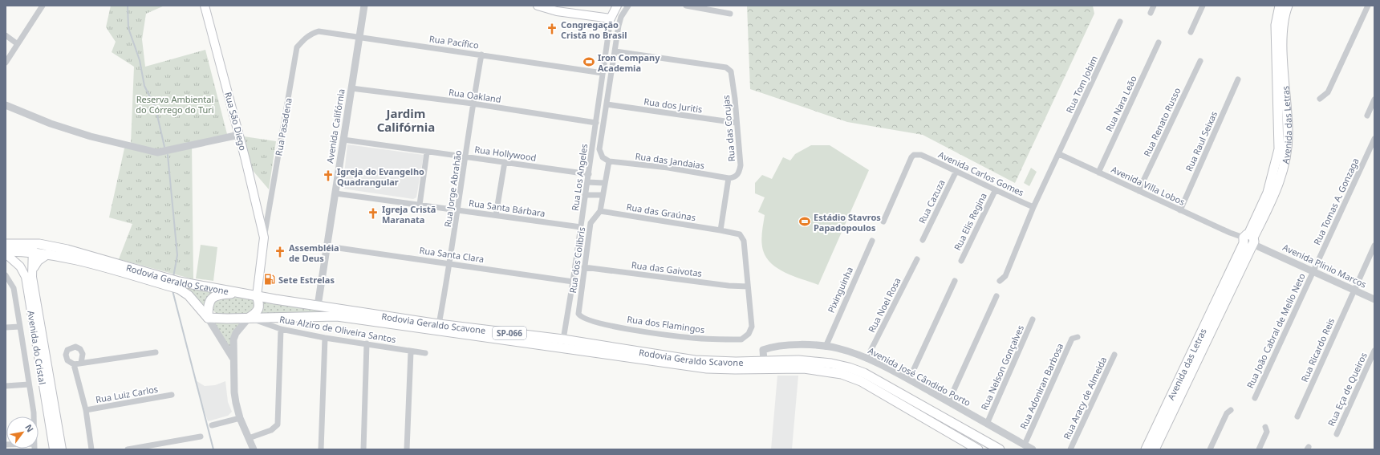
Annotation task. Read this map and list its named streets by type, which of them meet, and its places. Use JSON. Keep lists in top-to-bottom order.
{
  "streets": {
    "main road": [
      "Rua São Diego",
      "Avenida das Letras",
      "Rodovia Geraldo Scavone",
      "SP-066",
      "Avenida do Cristal"
    ],
    "street": [
      "Rua Pacífico",
      "Rua Tom Jobim",
      "Rua Oakland",
      "Rua Nara Leão",
      "Rua dos Juritis",
      "Rua Renato Russo",
      "Avenida Califórnia",
      "Rua Pasadena",
      "Rua das Corujas",
      "Rua Raul Seixas",
      "Rua Hollywood",
      "Rua das Jandaias",
      "Avenida Carlos Gomes",
      "Rua Los Angeles",
      "Avenida Villa Lobos",
      "Rua Jorge Abrahão",
      "Rua Cazuza",
      "Rua Tomas A. Gonzaga",
      "Rua Santa Bárbara",
      "Rua das Graúnas",
      "Rua Elis Regina",
      "Rua Santa Clara",
      "Rua dos Colibris",
      "Avenida Plinio Marcos",
      "Rua das Gaivotas",
      "Pixinguinha",
      "Rua Noel Rosa",
      "Rua dos Flamingos",
      "Rua Alziro de Oliveira Santos",
      "Rua João Cabral de Mello Neto",
      "Rua Ricardo Reis",
      "Rua Nelson Gonçalves",
      "Avenida José Cândido Porto",
      "Rua Adoniran Barbosa",
      "Rua Eça de Queiros",
      "Rua Luiz Carlos",
      "Rua Aracy de Almeida"
    ]
  },
  "crossings": [
    ["Rua Pacífico", "Avenida Califórnia"],
    ["Rua Pacífico", "Rua Pasadena"],
    ["Rua Pacífico", "Rua Los Angeles"],
    ["Rua Pacífico", "Rua Jorge Abrahão"],
    ["Rua Tom Jobim", "Avenida Carlos Gomes"],
    ["Rua Tom Jobim", "Avenida Villa Lobos"],
    ["Rua Oakland", "Avenida Califórnia"],
    ["Rua Oakland", "Rua Los Angeles"],
    ["Rua Oakland", "Rua Jorge Abrahão"],
    ["Rua Nara Leão", "Avenida Villa Lobos"],
    ["Rua dos Juritis", "Rua das Corujas"],
    ["Rua São Diego", "Rua Pasadena"],
    ["Rua São Diego", "Rodovia Geraldo Scavone"],
    ["Rua Renato Russo", "Avenida Villa Lobos"],
    ["Avenida das Letras", "Avenida Villa Lobos"],
    ["Avenida das Letras", "Avenida Plinio Marcos"],
    ["Avenida Califórnia", "Rua Hollywood"],
    ["Avenida Califórnia", "Rua Santa Bárbara"],
    ["Avenida Califórnia", "Rua Santa Clara"],
    ["Avenida Califórnia", "Rodovia Geraldo Scavone"],
    ["Rua das Corujas", "Rua das Jandaias"],
    ["Rua Raul Seixas", "Avenida Villa Lobos"],
    ["Rua Hollywood", "Rua Los Angeles"],
    ["Rua Hollywood", "Rua Jorge Abrahão"],
    ["Rua das Jandaias", "Rua dos Colibris"],
    ["Avenida Carlos Gomes", "Rua Cazuza"],
    ["Avenida Carlos Gomes", "Rua Elis Regina"],
    ["Rua Los Angeles", "Rua Santa Bárbara"],
    ["Rua Los Angeles", "Rua Santa Clara"],
    ["Rua Los Angeles", "Rodovia Geraldo Scavone"],
    ["Avenida Villa Lobos", "Avenida Plinio Marcos"],
    ["Rua Jorge Abrahão", "Rua Santa Bárbara"],
    ["Rua Jorge Abrahão", "Rua Santa Clara"],
    ["Rua Jorge Abrahão", "Rodovia Geraldo Scavone"],
    ["Rua Tomas A. Gonzaga", "Avenida Plinio Marcos"],
    ["Rua Tomas A. Gonzaga", "Rua João Cabral de Mello Neto"],
    ["Rua das Graúnas", "Rua dos Colibris"],
    ["Rua dos Colibris", "Rua das Gaivotas"],
    ["Rua dos Colibris", "Rua dos Flamingos"],
    ["Avenida Plinio Marcos", "Rua João Cabral de Mello Neto"],
    ["Avenida Plinio Marcos", "Rua Ricardo Reis"],
    ["Rua das Gaivotas", "Rua dos Flamingos"],
    ["Rodovia Geraldo Scavone", "Rua Alziro de Oliveira Santos"],
    ["Rodovia Geraldo Scavone", "Avenida do Cristal"],
    ["Rodovia Geraldo Scavone", "Avenida José Cândido Porto"],
    ["Pixinguinha", "Avenida José Cândido Porto"],
    ["Rua Noel Rosa", "Avenida José Cândido Porto"],
    ["Rua Nelson Gonçalves", "Avenida José Cândido Porto"],
    ["Avenida José Cândido Porto", "Rua Adoniran Barbosa"]
  ],
  "districts": ["Jardim Califórnia"],
  "parks": ["Reserva Ambiental do Córrego do Turi"],
  "places": {
    "church": [
      "Congregação Cristã no Brasil",
      "Igreja do Evangelho Quadrangular",
      "Igreja Cristã Maranata",
      "Assembléia de Deus"
    ],
    "sports": ["Iron Company Academia", "Estádio Stavros Papadopoulos"],
    "fuel station": ["Sete Estrelas"]
  },
  "north": "top right"
}
